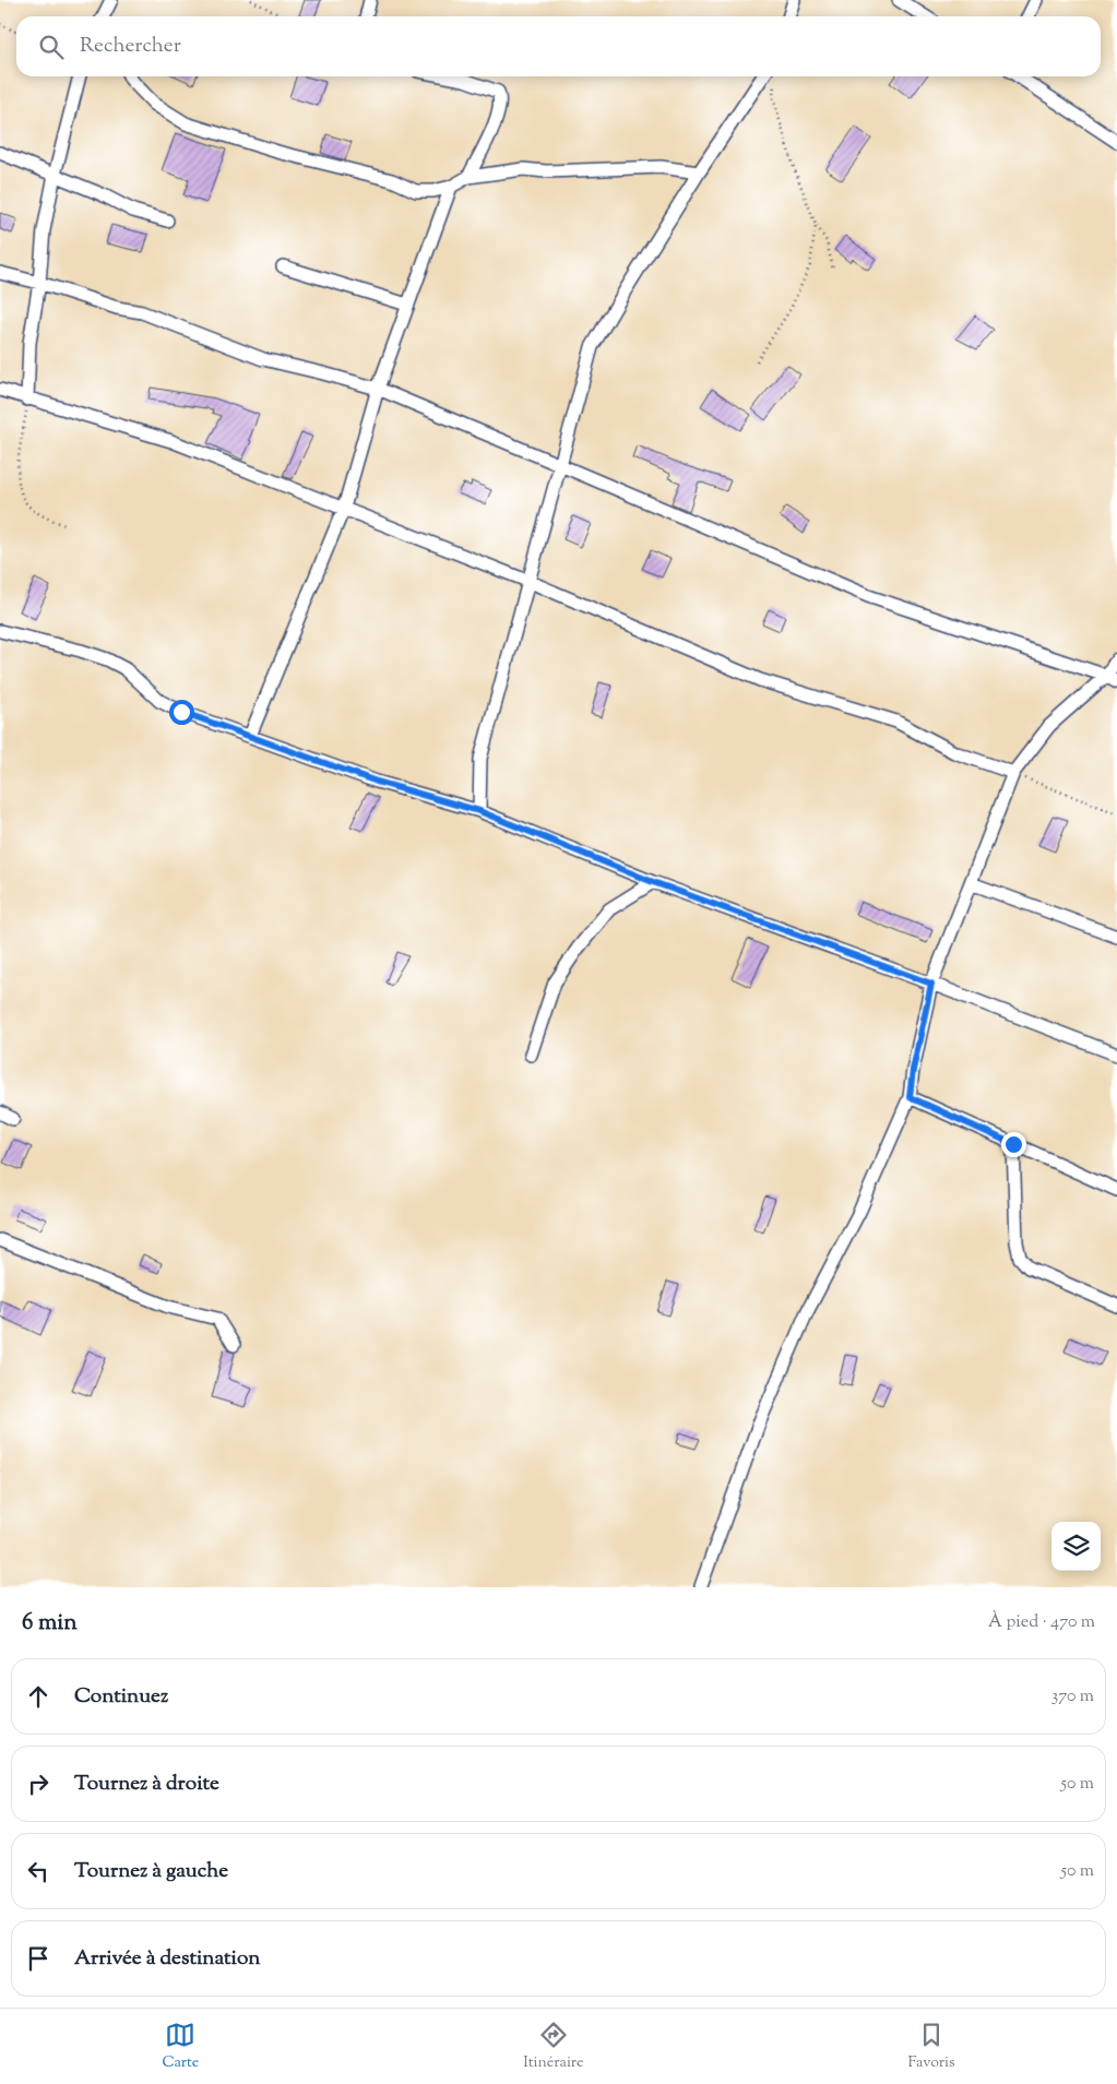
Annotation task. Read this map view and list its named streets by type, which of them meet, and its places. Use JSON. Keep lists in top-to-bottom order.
{
  "page": {
    "search": "Rechercher",
    "heading": ["6 min", "À pied · 470 m"],
    "list": [
      ["Continuez", "370 m"],
      ["Tournez à droite", "50 m"],
      ["Tournez à gauche", "50 m"],
      "Arrivée à destination"
    ],
    "nav": ["Carte", "Itinéraire", "Favoris"]
  }
}
